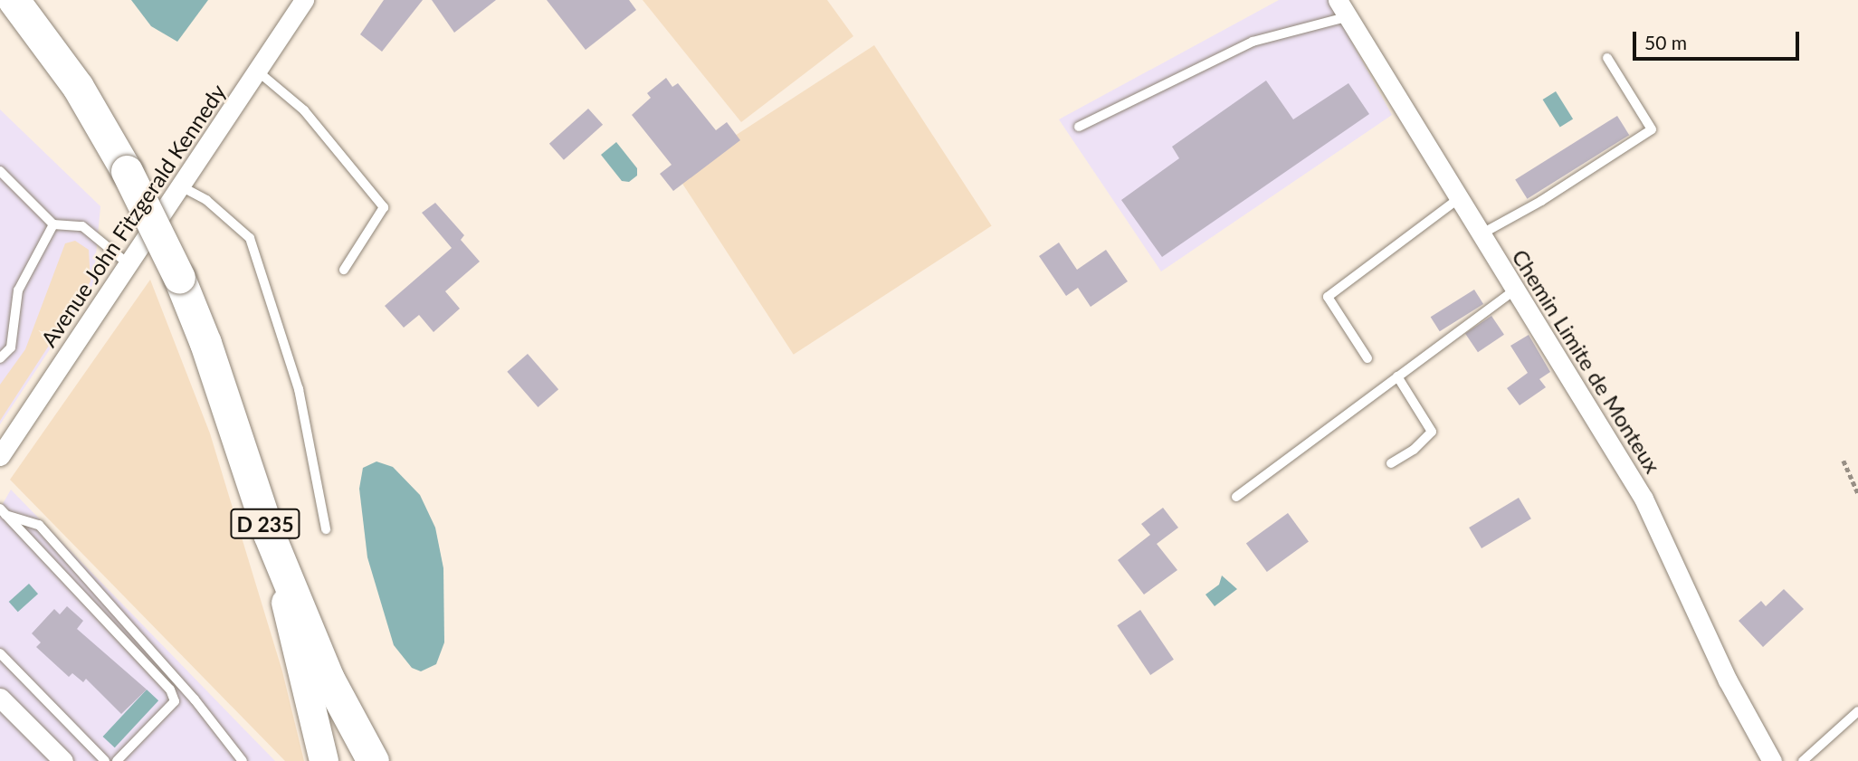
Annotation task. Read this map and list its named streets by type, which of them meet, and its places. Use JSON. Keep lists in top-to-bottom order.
{
  "streets": {
    "main road": ["D 235"],
    "street": ["Avenue John Fitzgerald Kennedy", "Chemin Limite de Monteux"]
  },
  "scale_bar": "50 m"
}
